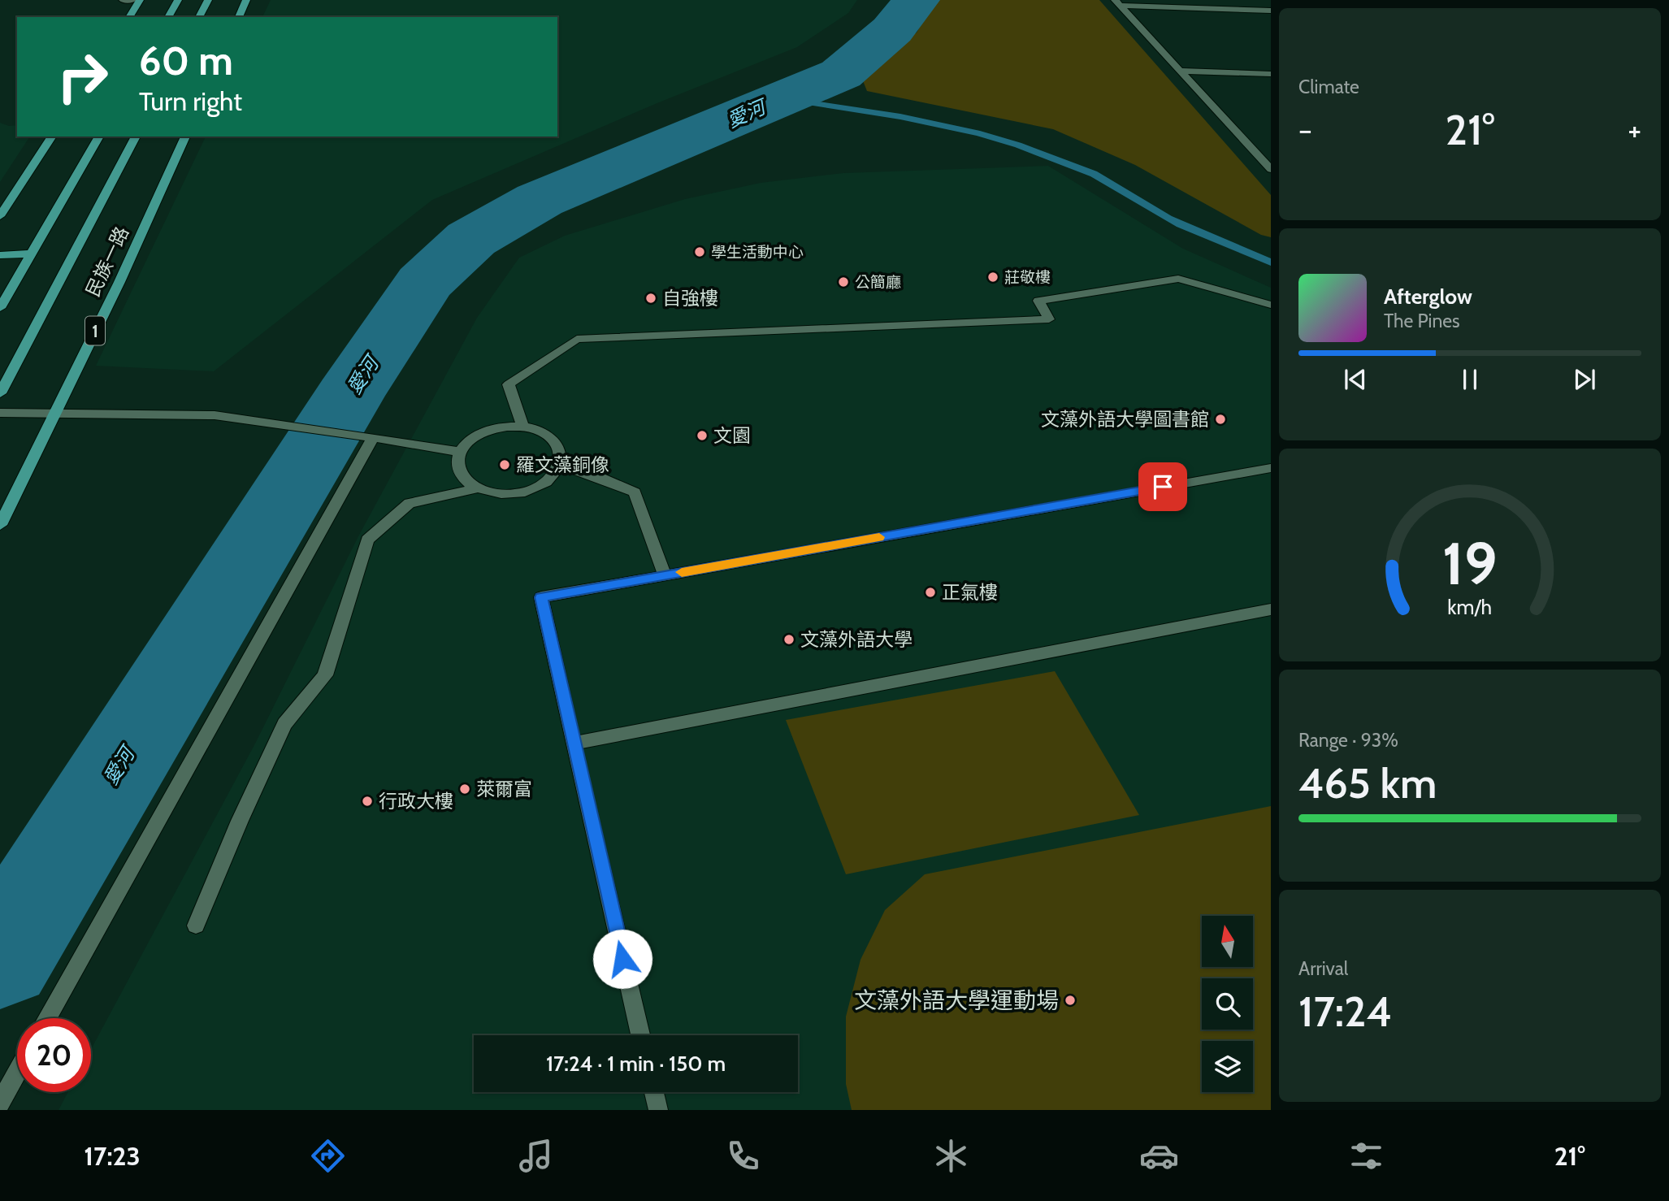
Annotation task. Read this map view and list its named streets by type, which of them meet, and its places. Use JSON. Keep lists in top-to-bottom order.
{
  "streets": {
    "main road": ["民族一路", "1"]
  },
  "water": ["愛河"],
  "places": [
    "學生活動中心",
    "莊敬樓",
    "公簡廳",
    "自強樓",
    "文藻外語大學圖書館",
    "文園",
    "羅文藻銅像",
    "正氣樓",
    "文藻外語大學",
    "萊爾富",
    "行政大樓",
    "文藻外語大學運動場"
  ],
  "north": "top",
  "page": {
    "tile": [
      "Climate",
      ["Range · 93%", "465 km"],
      ["Arrival", "17:24"]
    ],
    "turn": ["60 m", "Turn right"],
    "heat": ["−", "21°", "+"],
    "song": ["Afterglow", "The Pines"],
    "limit": "20",
    "trip": "17:24 · 1 min · 150 m",
    "tabs": ["17:23", "21°"],
    "gauge": ["19", "km/h"]
  }
}
